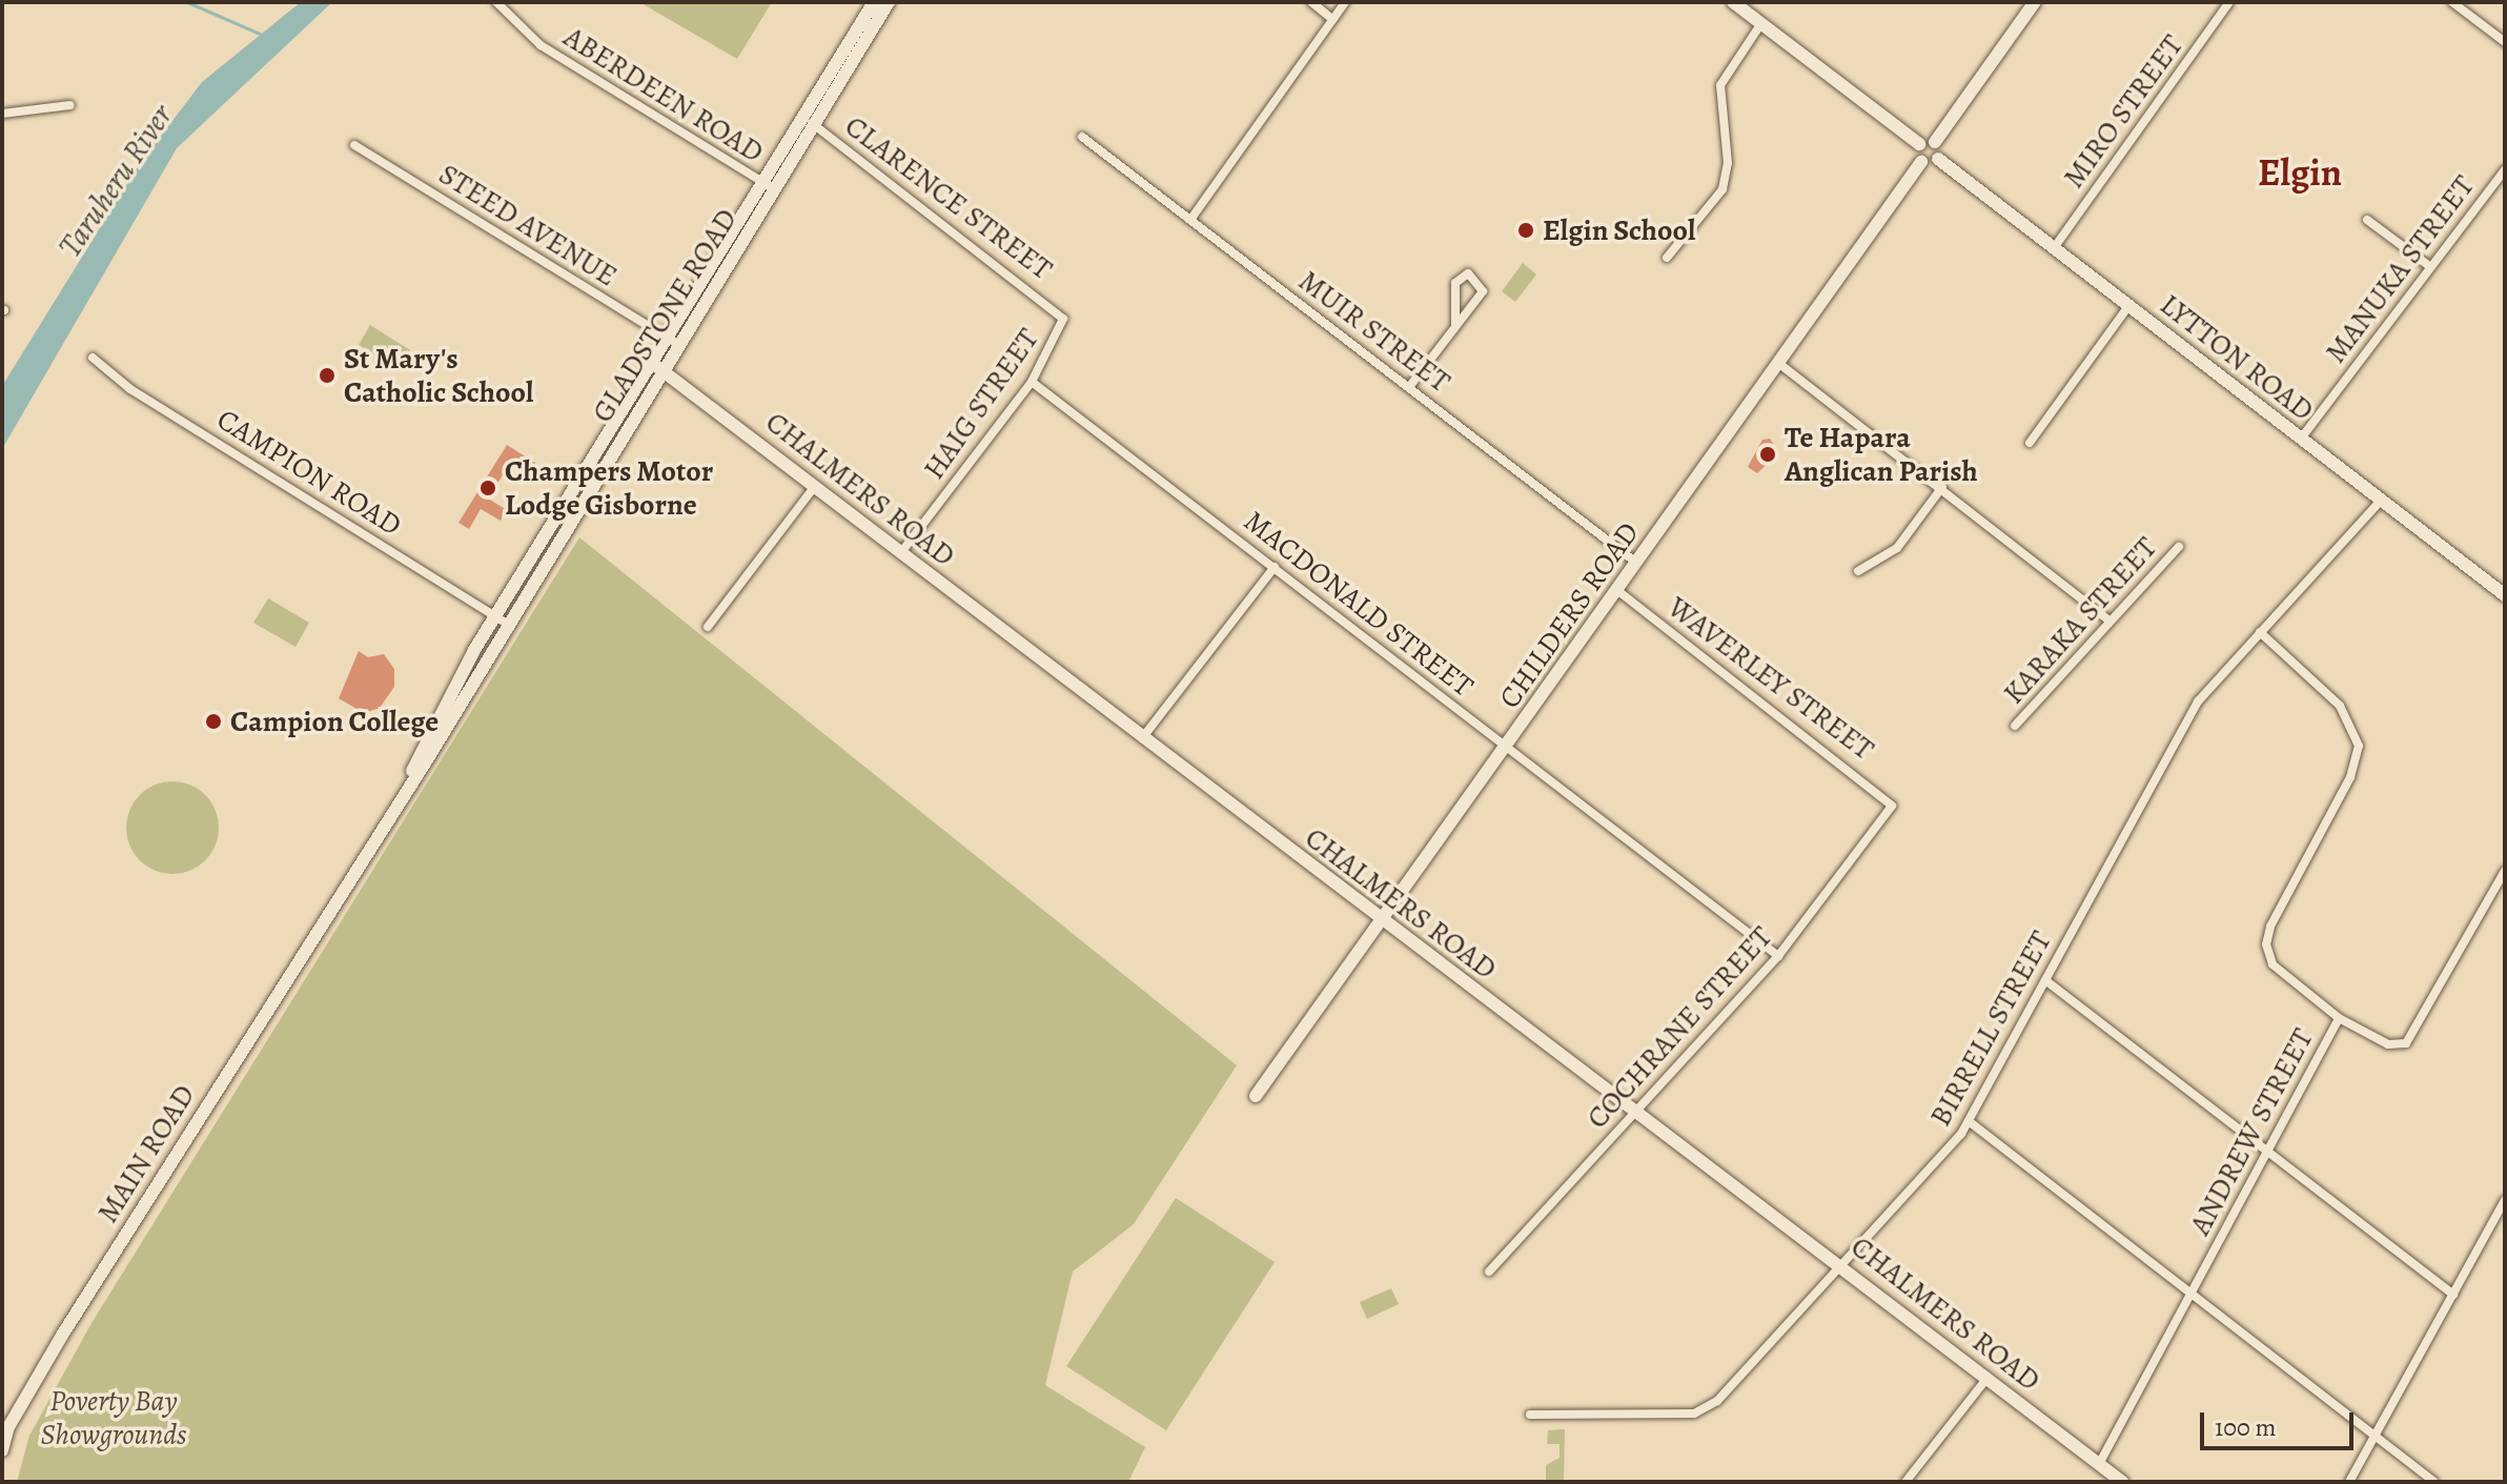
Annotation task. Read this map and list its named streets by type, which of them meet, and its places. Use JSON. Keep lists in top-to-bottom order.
{
  "streets": {
    "street": [
      "ABERDEEN ROAD",
      "MIRO STREET",
      "CLARENCE STREET",
      "STEED AVENUE",
      "MANUKA STREET",
      "GLADSTONE ROAD",
      "MUIR STREET",
      "LYTTON ROAD",
      "HAIG STREET",
      "CAMPION ROAD",
      "CHALMERS ROAD",
      "MACDONALD STREET",
      "CHILDERS ROAD",
      "KARAKA STREET",
      "WAVERLEY STREET",
      "COCHRANE STREET",
      "BIRRELL STREET",
      "ANDREW STREET",
      "MAIN ROAD"
    ]
  },
  "crossings": [
    ["ABERDEEN ROAD", "GLADSTONE ROAD"],
    ["MIRO STREET", "LYTTON ROAD"],
    ["CLARENCE STREET", "GLADSTONE ROAD"],
    ["CLARENCE STREET", "HAIG STREET"],
    ["STEED AVENUE", "GLADSTONE ROAD"],
    ["MANUKA STREET", "LYTTON ROAD"],
    ["GLADSTONE ROAD", "CAMPION ROAD"],
    ["GLADSTONE ROAD", "CHALMERS ROAD"],
    ["GLADSTONE ROAD", "MAIN ROAD"],
    ["MUIR STREET", "CHILDERS ROAD"],
    ["LYTTON ROAD", "BIRRELL STREET"],
    ["HAIG STREET", "CHALMERS ROAD"],
    ["HAIG STREET", "MACDONALD STREET"],
    ["CHALMERS ROAD", "CHILDERS ROAD"],
    ["CHALMERS ROAD", "COCHRANE STREET"],
    ["CHALMERS ROAD", "BIRRELL STREET"],
    ["CHALMERS ROAD", "ANDREW STREET"],
    ["MACDONALD STREET", "CHILDERS ROAD"],
    ["MACDONALD STREET", "COCHRANE STREET"],
    ["CHILDERS ROAD", "WAVERLEY STREET"],
    ["WAVERLEY STREET", "COCHRANE STREET"]
  ],
  "districts": ["Elgin"],
  "water": ["Taruheru River"],
  "parks": ["Poverty Bay Showgrounds"],
  "places": [
    "Elgin School",
    "St Mary's Catholic School",
    "Te Hapara Anglican Parish",
    "Champers Motor Lodge Gisborne",
    "Campion College"
  ],
  "scale_bar": "100 m"
}
